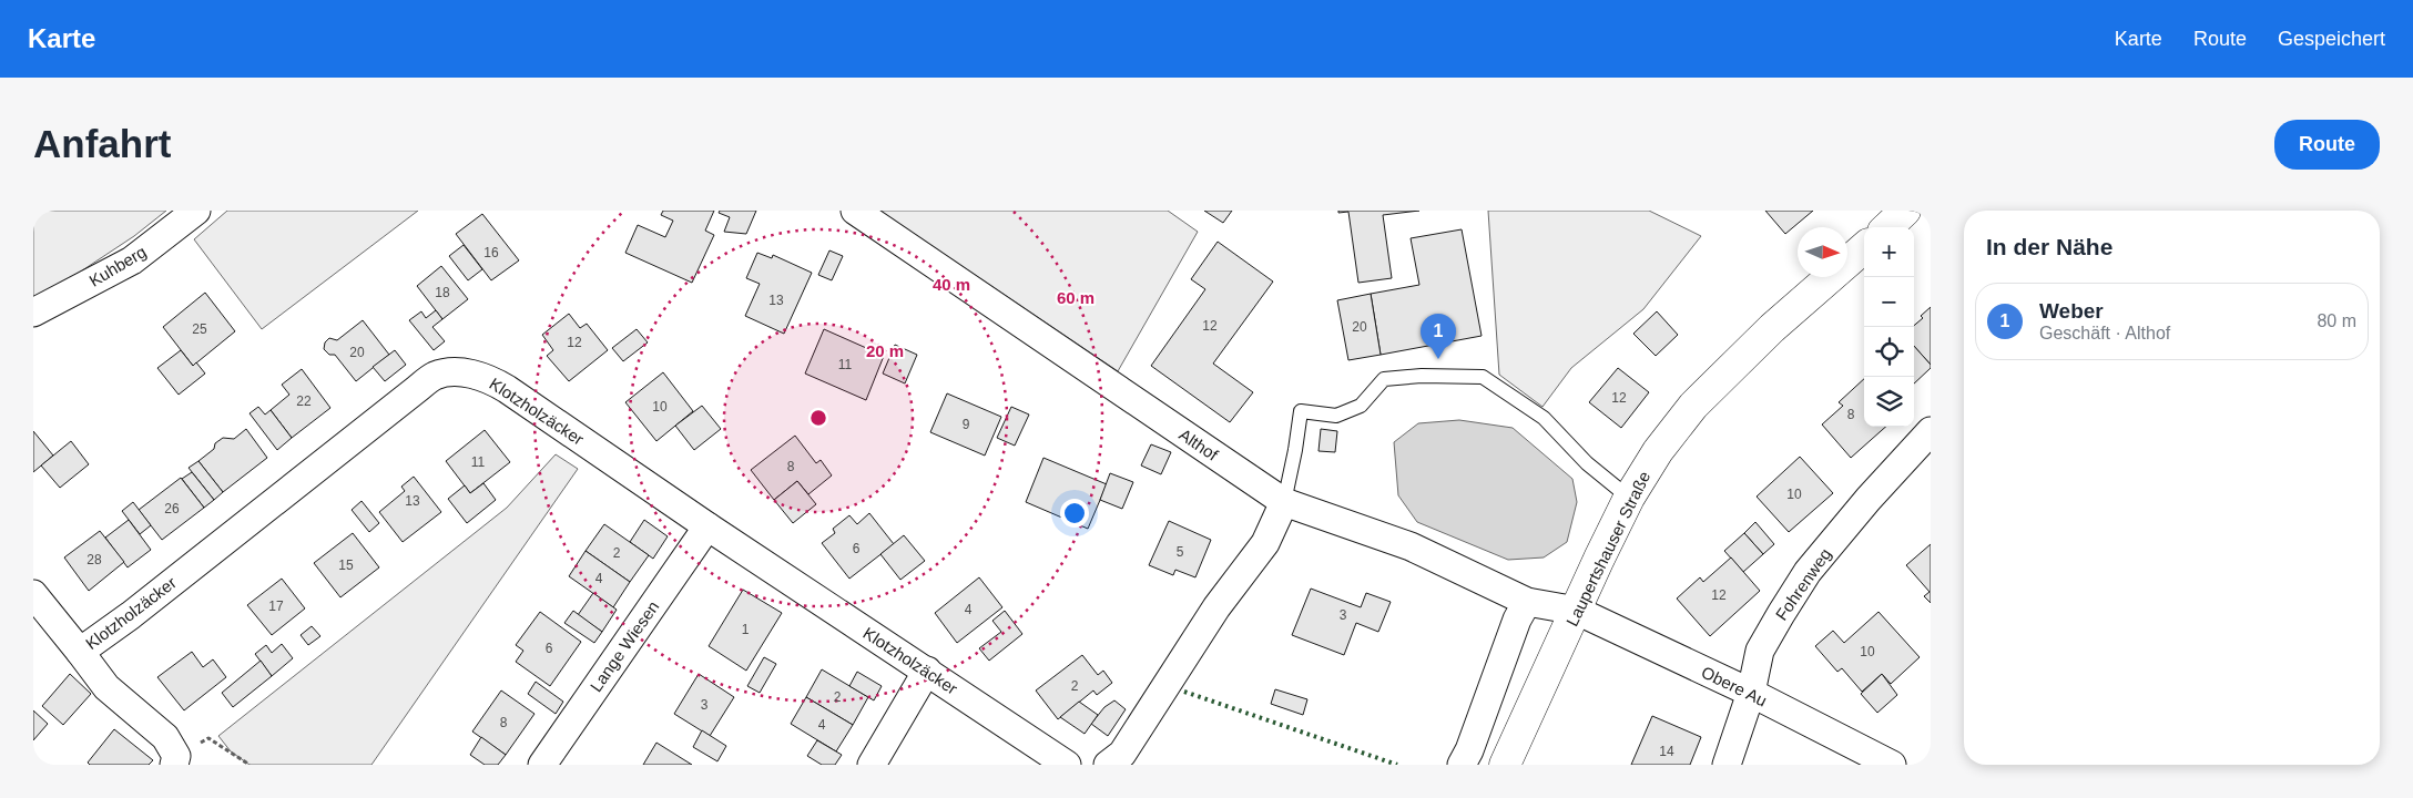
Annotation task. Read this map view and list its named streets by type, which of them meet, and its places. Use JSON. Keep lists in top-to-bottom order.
{
  "streets": {
    "main road": ["Laupertshauser Straße"],
    "street": [
      "Kuhberg",
      "Klotzholzäcker",
      "Althof",
      "Fohrenweg",
      "Lange Wiesen",
      "Obere Au"
    ]
  },
  "crossings": [
    ["Klotzholzäcker", "Lange Wiesen"],
    ["Althof", "Laupertshauser Straße"],
    ["Althof", "Obere Au"],
    ["Laupertshauser Straße", "Obere Au"],
    ["Fohrenweg", "Obere Au"]
  ],
  "house_numbers": [
    "16",
    "18",
    "13",
    "12",
    "20",
    "25",
    "12",
    "20",
    "11",
    "12",
    "22",
    "10",
    "8",
    "9",
    "11",
    "8",
    "10",
    "13",
    "26",
    "6",
    "5",
    "2",
    "28",
    "15",
    "4",
    "12",
    "17",
    "4",
    "3",
    "1",
    "6",
    "10",
    "2",
    "2",
    "3",
    "8",
    "4",
    "14"
  ],
  "north": "right",
  "page": {
    "header": "Karte",
    "nav": ["Karte", "Route", "Gespeichert"],
    "buttons": "Route",
    "title": "Anfahrt",
    "heading": "In der Nähe",
    "map_buttons": ["+", "−"],
    "list": [
      {
        "mark": "1",
        "name": "Weber",
        "note": "Geschäft · Althof",
        "value": "80 m"
      }
    ],
    "pins": "1"
  },
  "rings": ["40 m", "60 m", "20 m"]
}
